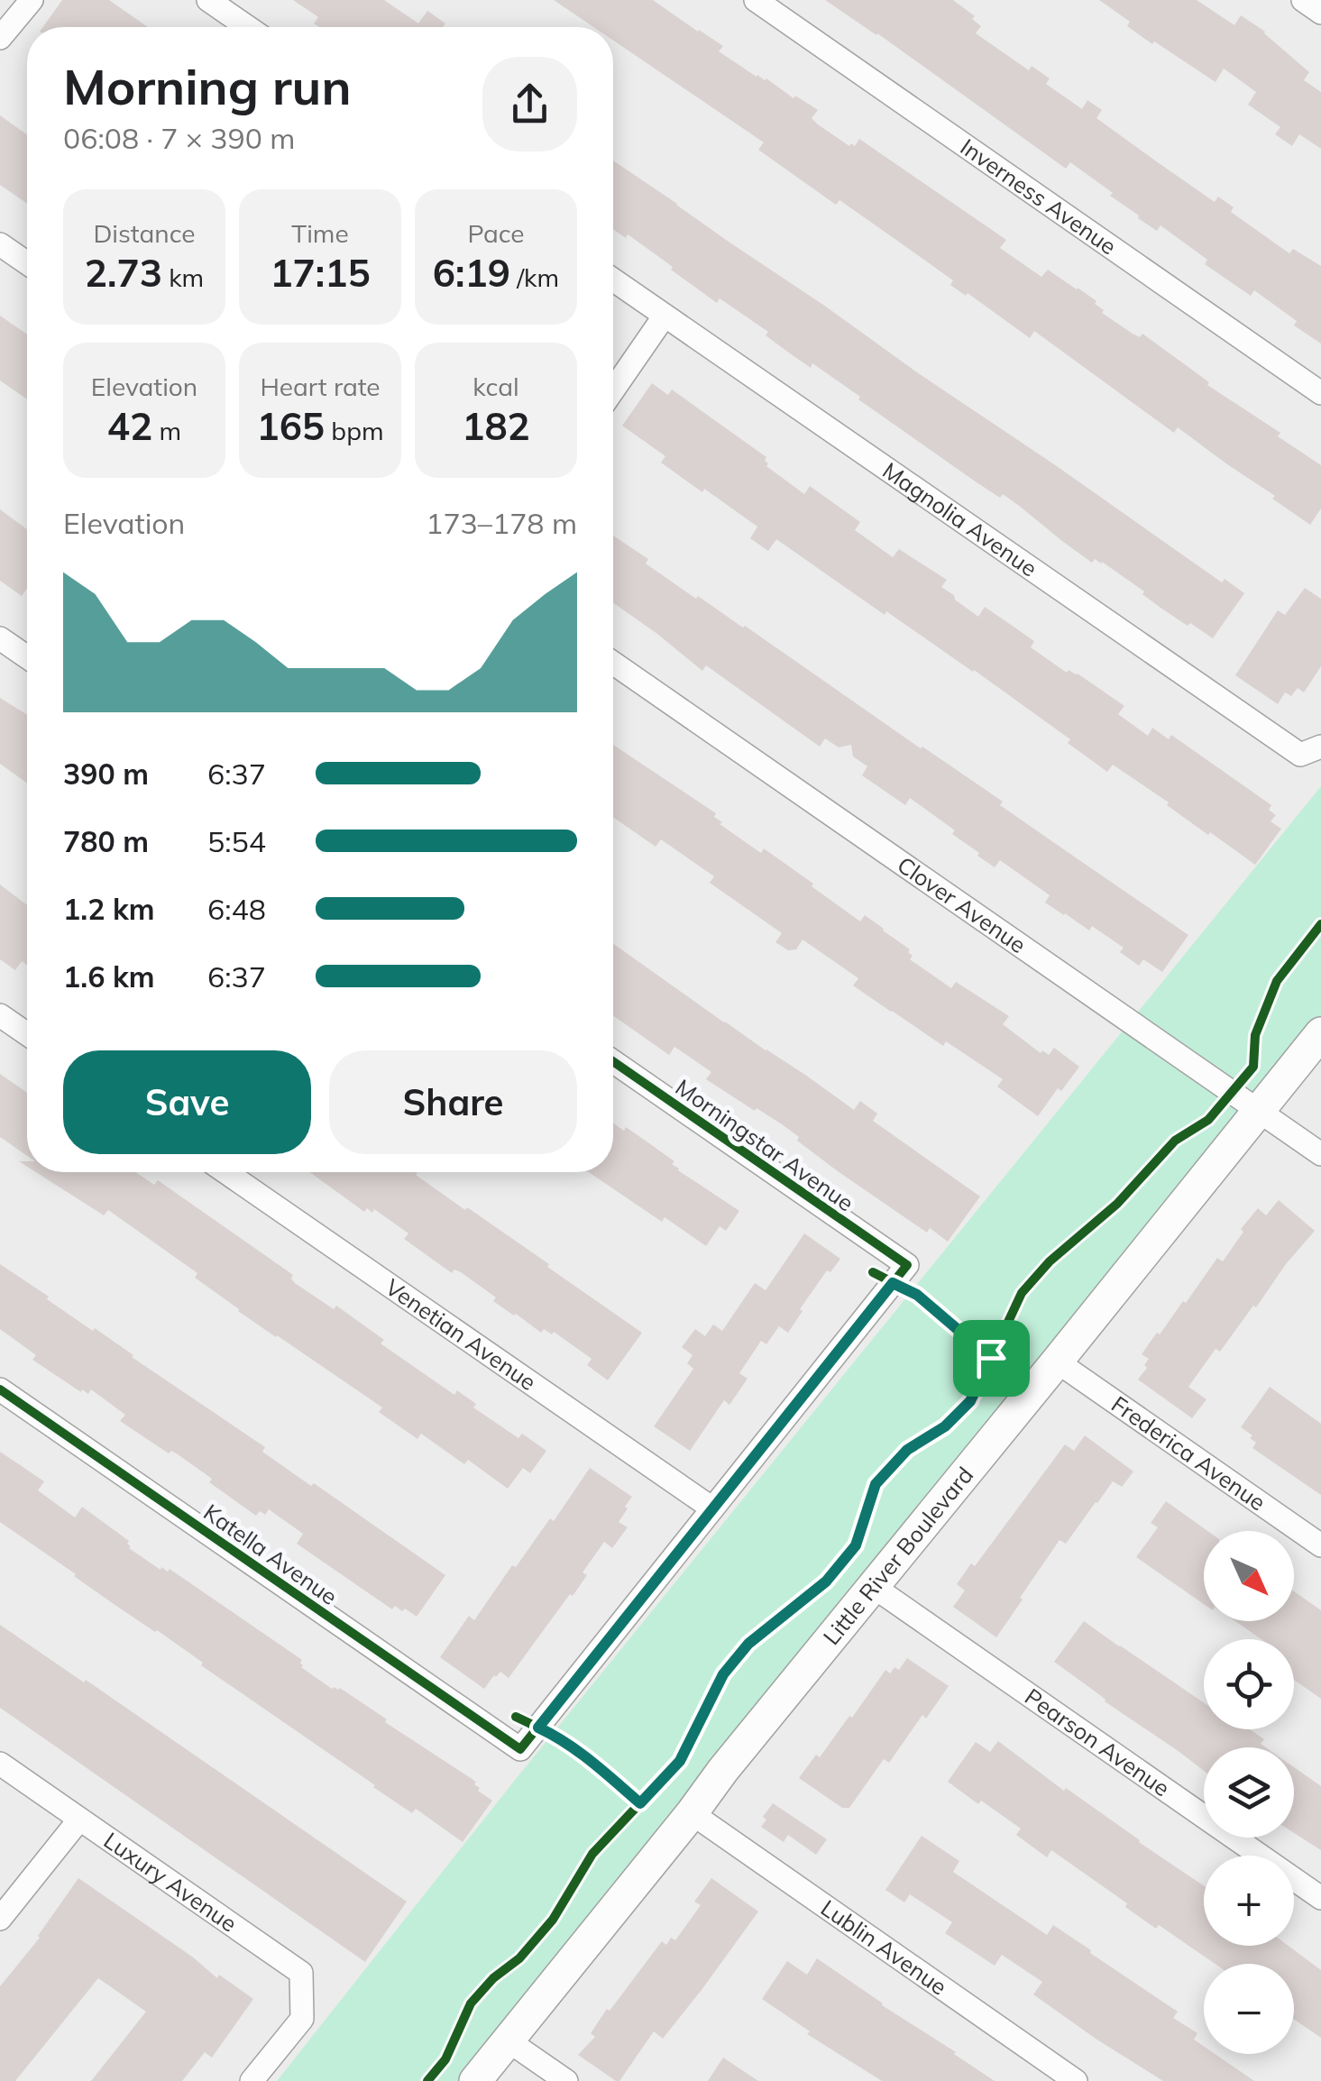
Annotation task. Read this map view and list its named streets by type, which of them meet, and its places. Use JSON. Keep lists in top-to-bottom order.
{
  "streets": {
    "street": [
      "Inverness Avenue",
      "Magnolia Avenue",
      "Clover Avenue",
      "Morningstar Avenue",
      "Venetian Avenue",
      "Frederica Avenue",
      "Katella Avenue",
      "Little River Boulevard",
      "Pearson Avenue",
      "Luxury Avenue",
      "Lublin Avenue"
    ]
  },
  "crossings": [
    ["Clover Avenue", "Little River Boulevard"],
    ["Morningstar Avenue", "Venetian Avenue"],
    ["Morningstar Avenue", "Katella Avenue"],
    ["Venetian Avenue", "Katella Avenue"],
    ["Frederica Avenue", "Little River Boulevard"],
    ["Little River Boulevard", "Pearson Avenue"],
    ["Little River Boulevard", "Lublin Avenue"]
  ],
  "north": "bottom right",
  "page": {
    "heading": ["Morning run", "06:08 · 7 × 390 m"],
    "stats": [
      ["Distance", "2.73 km"],
      ["Time", "17:15"],
      ["Pace", "6:19 /km"],
      ["Elevation", "42 m"],
      ["Heart rate", "165 bpm"],
      ["kcal", "182"]
    ],
    "chart": ["Elevation", "173–178 m"],
    "list": [
      {
        "name": "390 m",
        "note": "6:37"
      },
      {
        "name": "780 m",
        "note": "5:54"
      },
      {
        "name": "1.2 km",
        "note": "6:48"
      },
      {
        "name": "1.6 km",
        "note": "6:37"
      }
    ],
    "buttons": ["Save", "Share"],
    "map_buttons": ["+", "−"]
  }
}
